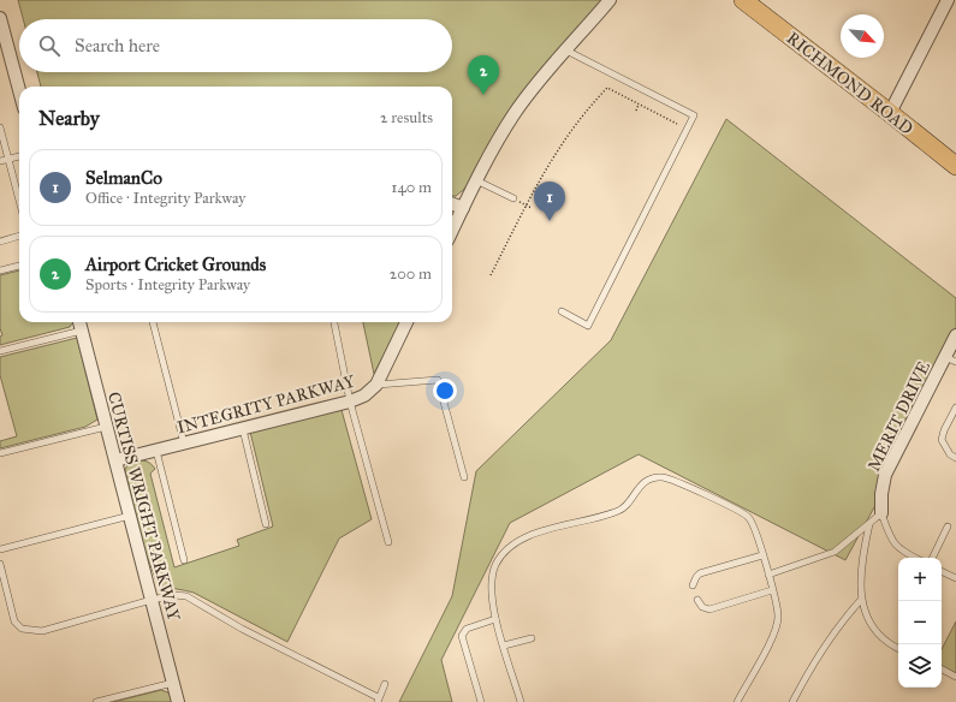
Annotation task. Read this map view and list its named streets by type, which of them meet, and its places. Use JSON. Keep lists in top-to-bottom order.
{
  "streets": {
    "main road": ["RICHMOND ROAD"],
    "street": ["INTEGRITY PARKWAY", "MERIT DRIVE", "CURTISS WRIGHT PARKWAY"]
  },
  "crossings": [
    ["INTEGRITY PARKWAY", "CURTISS WRIGHT PARKWAY"]
  ],
  "north": "bottom right",
  "page": {
    "search": "Search here",
    "pins": ["2", "1"],
    "heading": ["Nearby", "2 results"],
    "list": [
      {
        "mark": "1",
        "name": "SelmanCo",
        "note": "Office · Integrity Parkway",
        "value": "140 m"
      },
      {
        "mark": "2",
        "name": "Airport Cricket Grounds",
        "note": "Sports · Integrity Parkway",
        "value": "200 m"
      }
    ],
    "map_buttons": ["+", "−"]
  }
}
